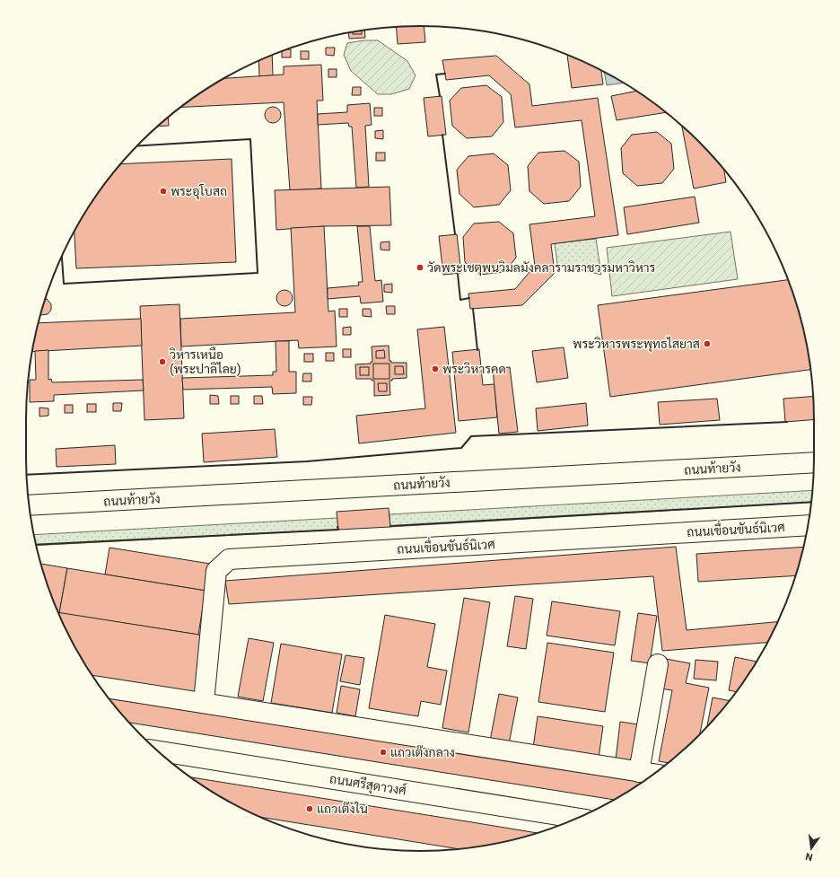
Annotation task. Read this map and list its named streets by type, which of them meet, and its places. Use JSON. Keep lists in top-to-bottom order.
{
  "streets": {
    "street": ["ถนนท้ายวัง", "ถนนเขื่อนขันธ์นิเวศ", "ถนนศรีสุดาวงศ์"]
  },
  "places": [
    "พระอุโบสถ",
    "วัดพระเชตุพนวิมลมังคลารามราชวรมหาวิหาร",
    "พระวิหารพระพุทธไสยาส",
    "วิหารเหนือ (พระปาลิไลย)",
    "พระวิหารคด",
    "แถวเต๊งกลาง",
    "แถวเต๊งใน"
  ],
  "north": "bottom"
}
